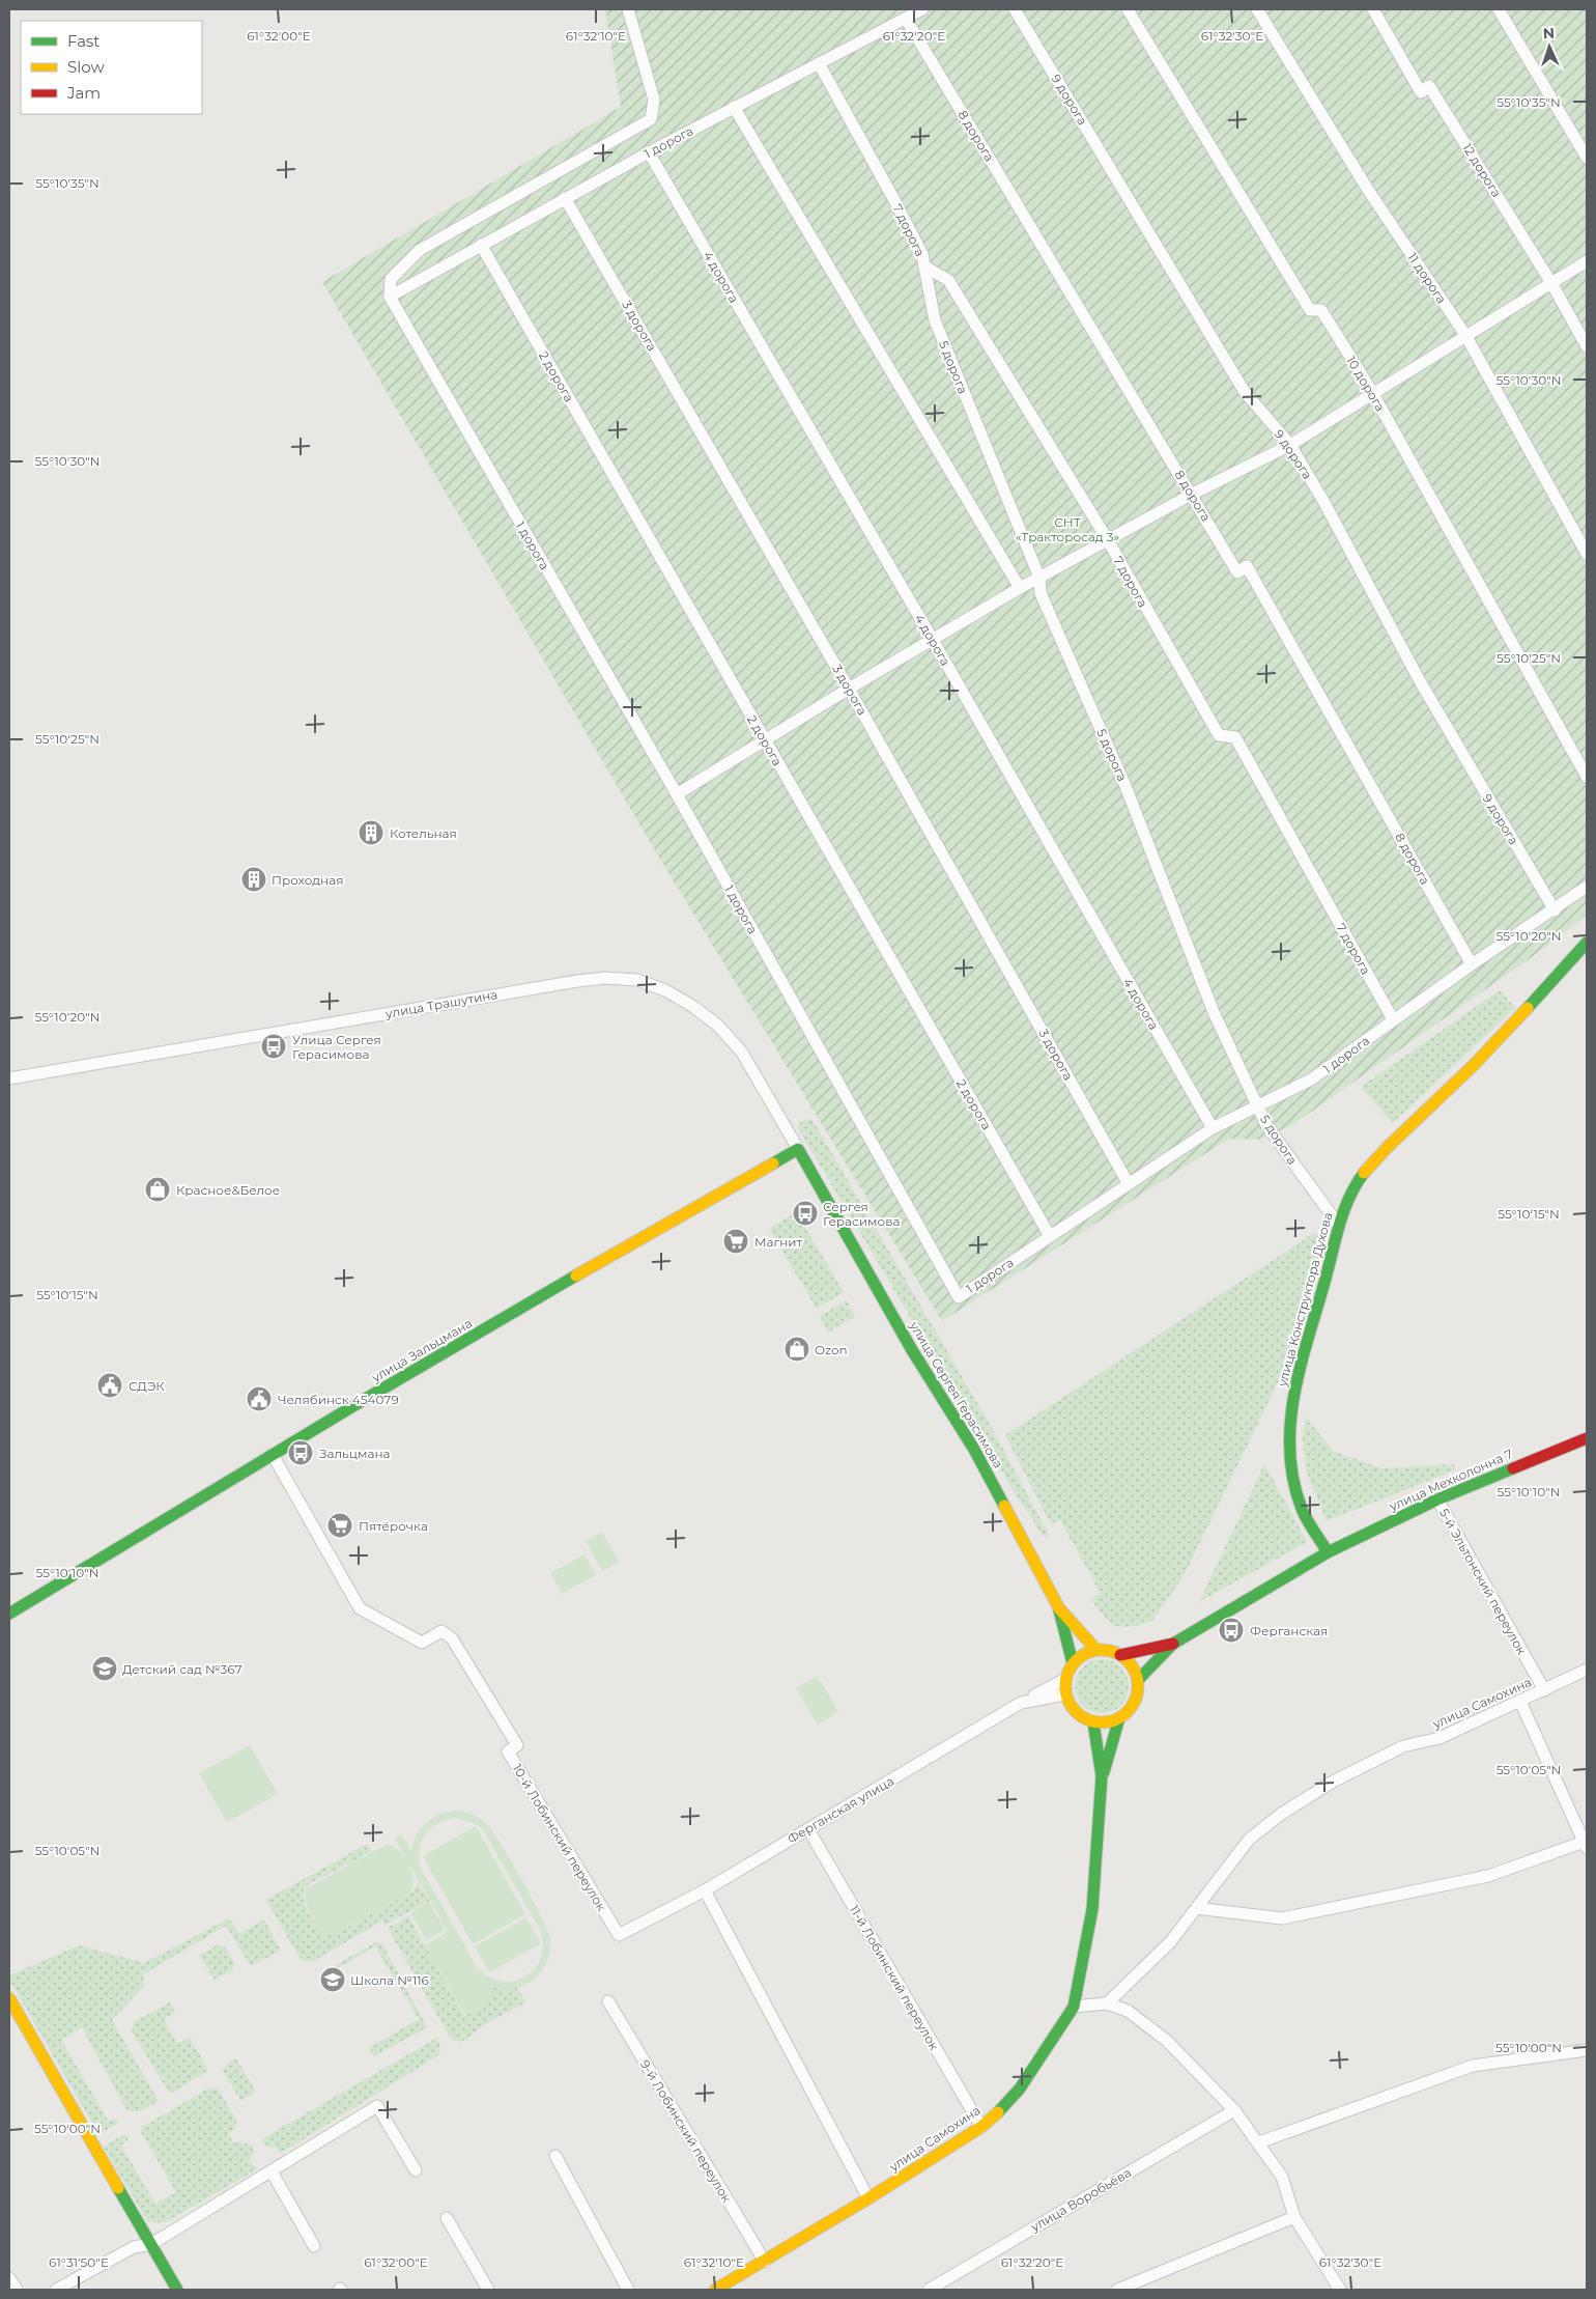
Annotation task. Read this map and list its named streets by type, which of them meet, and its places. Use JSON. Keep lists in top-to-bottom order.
{
  "streets": {
    "street": [
      "9 дорога",
      "8 дорога",
      "1 дорога",
      "12 дорога",
      "7 дорога",
      "4 дорога",
      "11 дорога",
      "3 дорога",
      "5 дорога",
      "2 дорога",
      "10 дорога",
      "улица Трашутина",
      "улица Конструктора Духова",
      "улица Зальцмана",
      "улица Сергея Герасимова",
      "улица Мехколонна 7",
      "5-й Эльтонский переулок",
      "улица Самохина",
      "Ферганская улица",
      "10-й Лобинский переулок",
      "11-й Лобинский переулок",
      "9-й Лобинский переулок",
      "улица Воробьёва"
    ]
  },
  "crossings": [
    ["9 дорога", "1 дорога"],
    ["8 дорога", "1 дорога"],
    ["1 дорога", "7 дорога"],
    ["1 дорога", "4 дорога"],
    ["1 дорога", "3 дорога"],
    ["1 дорога", "5 дорога"],
    ["1 дорога", "2 дорога"],
    ["7 дорога", "5 дорога"],
    ["5 дорога", "улица Конструктора Духова"],
    ["улица Трашутина", "улица Зальцмана"],
    ["улица Трашутина", "улица Сергея Герасимова"],
    ["улица Конструктора Духова", "улица Мехколонна 7"],
    ["улица Зальцмана", "улица Сергея Герасимова"],
    ["улица Зальцмана", "10-й Лобинский переулок"],
    ["улица Сергея Герасимова", "Ферганская улица"],
    ["улица Мехколонна 7", "5-й Эльтонский переулок"],
    ["5-й Эльтонский переулок", "улица Самохина"],
    ["улица Самохина", "11-й Лобинский переулок"],
    ["улица Самохина", "9-й Лобинский переулок"],
    ["Ферганская улица", "10-й Лобинский переулок"],
    ["Ферганская улица", "11-й Лобинский переулок"]
  ],
  "parks": ["СНТ «Тракторосад 3»"],
  "places": {
    "building": ["Котельная", "Проходная"],
    "bus stop": [
      "Улица Сергея Герасимова",
      "Сергея Герасимова",
      "Зальцмана",
      "Ферганская"
    ],
    "shop": ["Красное&Белое", "Ozon"],
    "supermarket": ["Магнит", "Пятёрочка"],
    "public building": ["СДЭК", "Челябинск 454079"],
    "school or university": ["Детский сад №367", "Школа №116"]
  },
  "legend": ["Fast", "Slow", "Jam"],
  "north": "top",
  "coordinates": [
    "61°32'00\"E",
    "61°32'10\"E",
    "61°32'20\"E",
    "61°32'30\"E",
    "55°10'35\"N",
    "55°10'30\"N",
    "55°10'25\"N",
    "55°10'20\"N",
    "55°10'15\"N",
    "55°10'10\"N",
    "55°10'05\"N",
    "55°10'00\"N",
    "61°31'50\"E"
  ]
}
